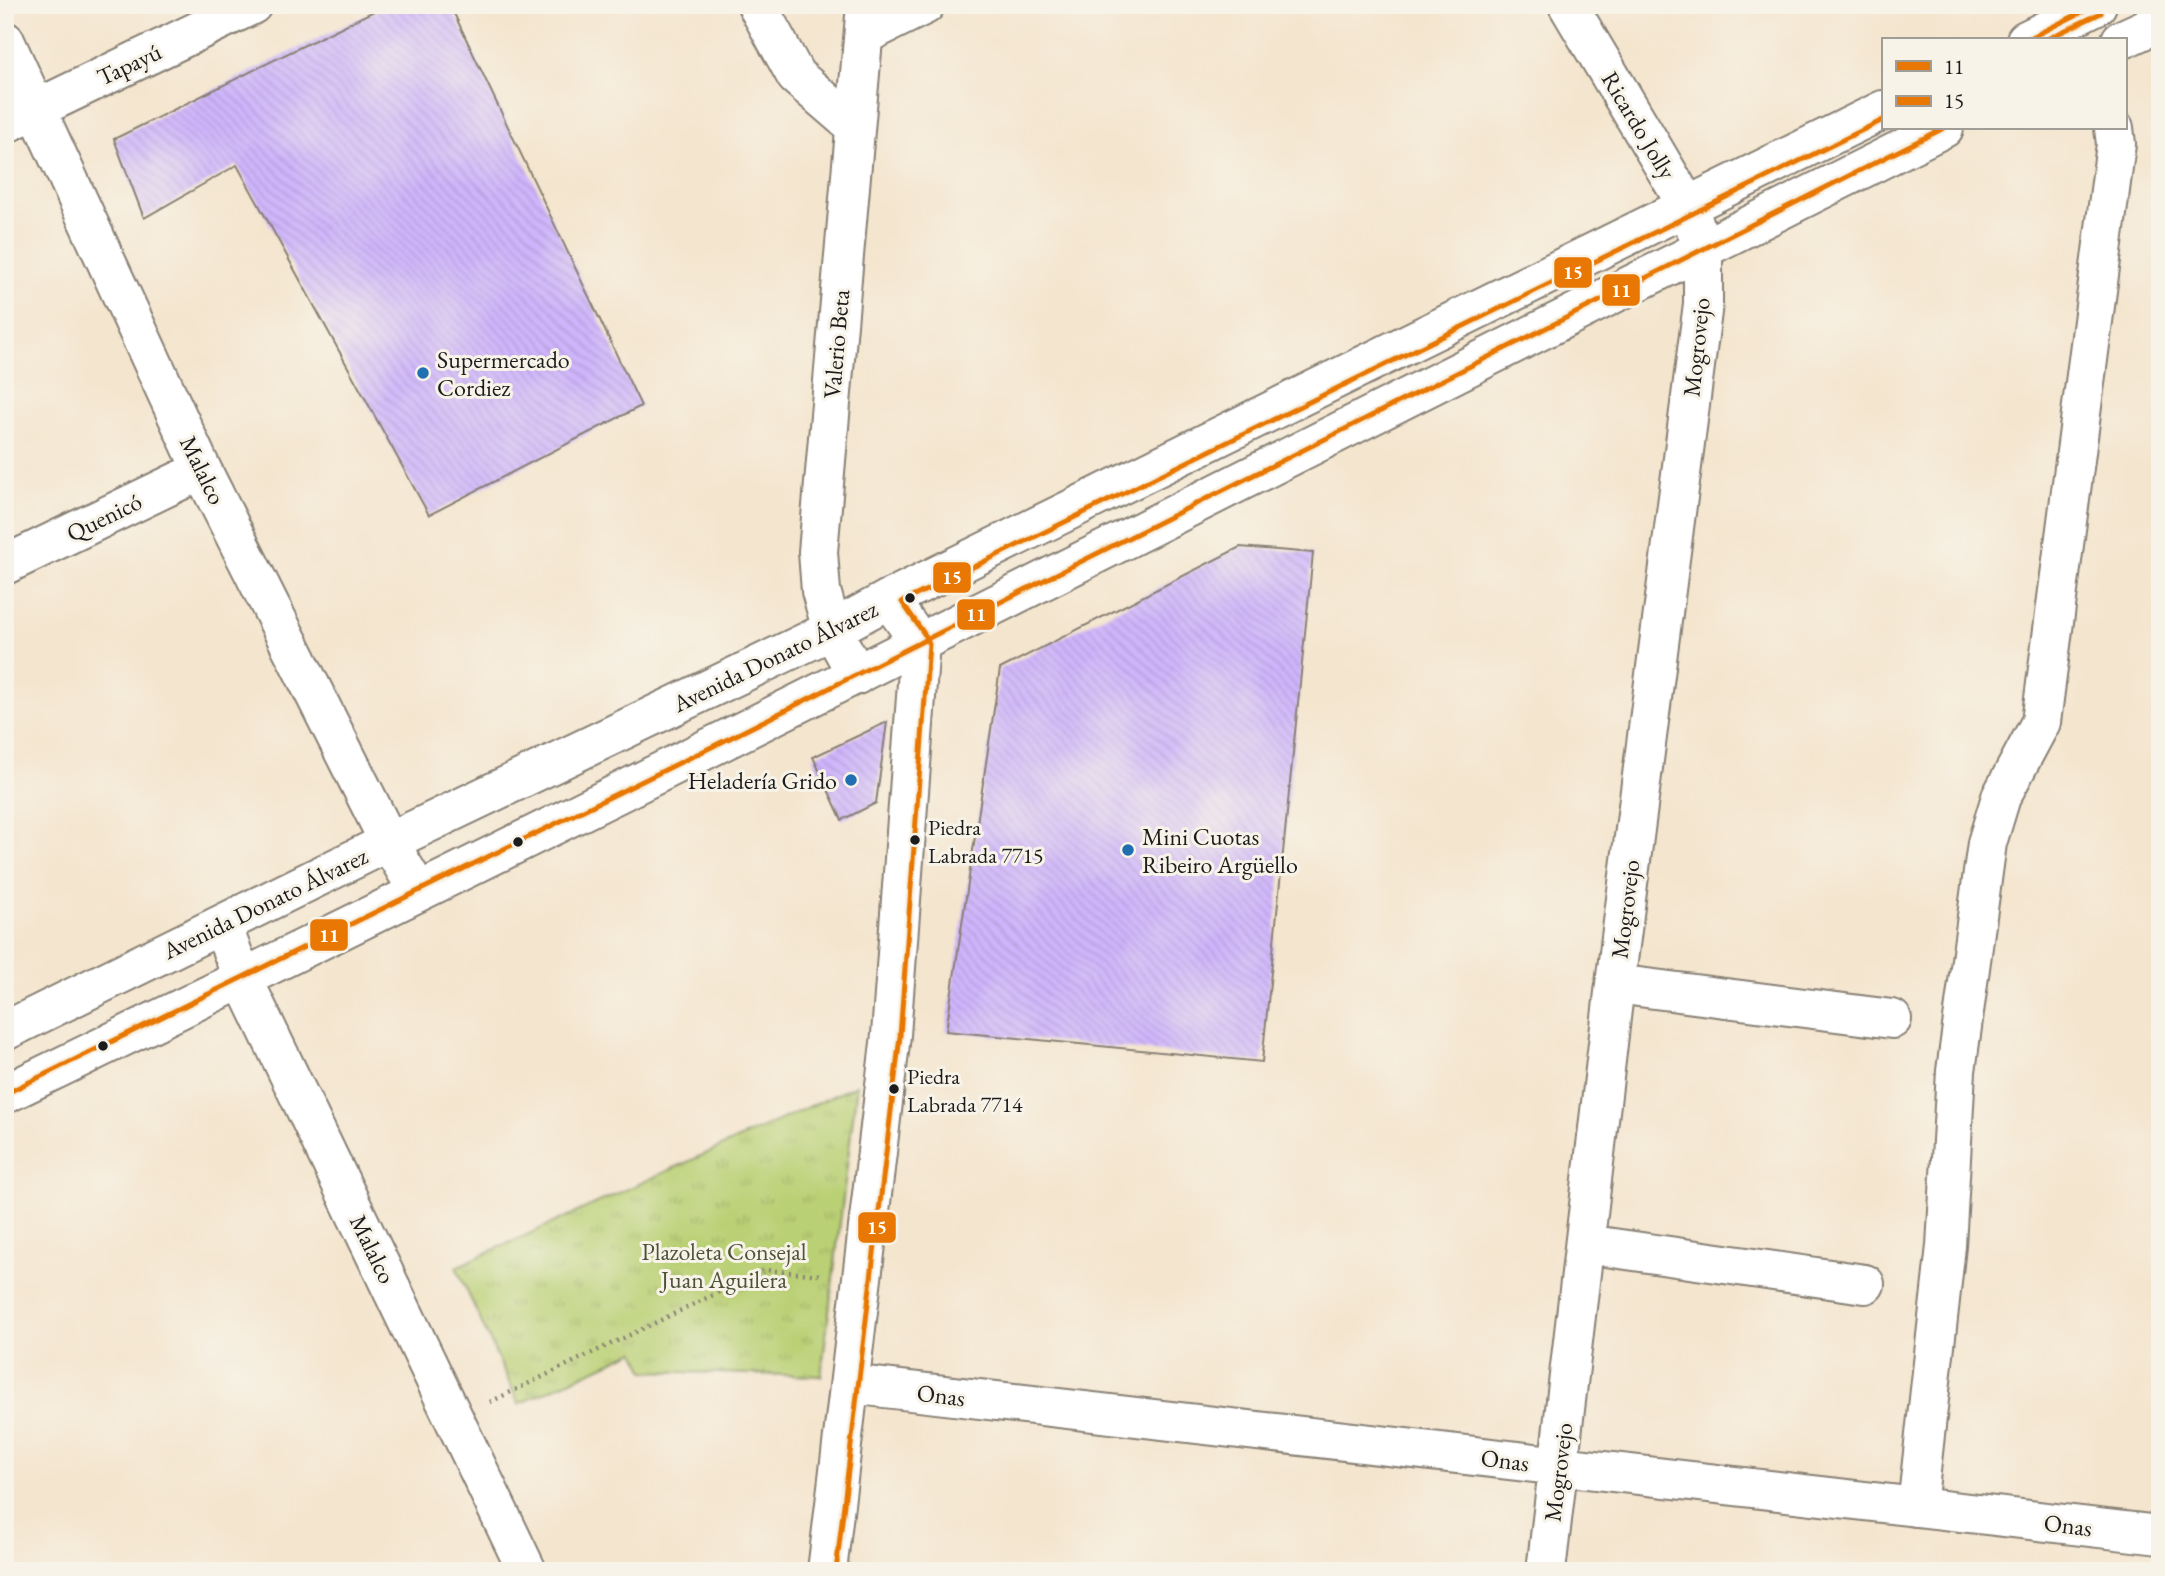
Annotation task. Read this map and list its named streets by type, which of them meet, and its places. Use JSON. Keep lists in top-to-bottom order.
{
  "streets": {
    "main road": [
      "Tapayú",
      "Ricardo Jolly",
      "Valerio Beta",
      "Mogrovejo",
      "Malalco",
      "Quenicó",
      "Avenida Donato Álvarez",
      "Onas"
    ]
  },
  "crossings": [
    ["Tapayú", "Malalco"],
    ["Ricardo Jolly", "Mogrovejo"],
    ["Ricardo Jolly", "Avenida Donato Álvarez"],
    ["Valerio Beta", "Avenida Donato Álvarez"],
    ["Mogrovejo", "Onas"],
    ["Malalco", "Quenicó"],
    ["Malalco", "Avenida Donato Álvarez"]
  ],
  "parks": ["Plazoleta Consejal Juan Aguilera"],
  "places": [
    "Supermercado Cordiez",
    "Heladería Grido",
    "Piedra Labrada 7715",
    "Mini Cuotas Ribeiro Argüello",
    "Piedra Labrada 7714"
  ],
  "lines": ["transit line 11", "transit line 15"],
  "legend": ["11", "15"]
}
